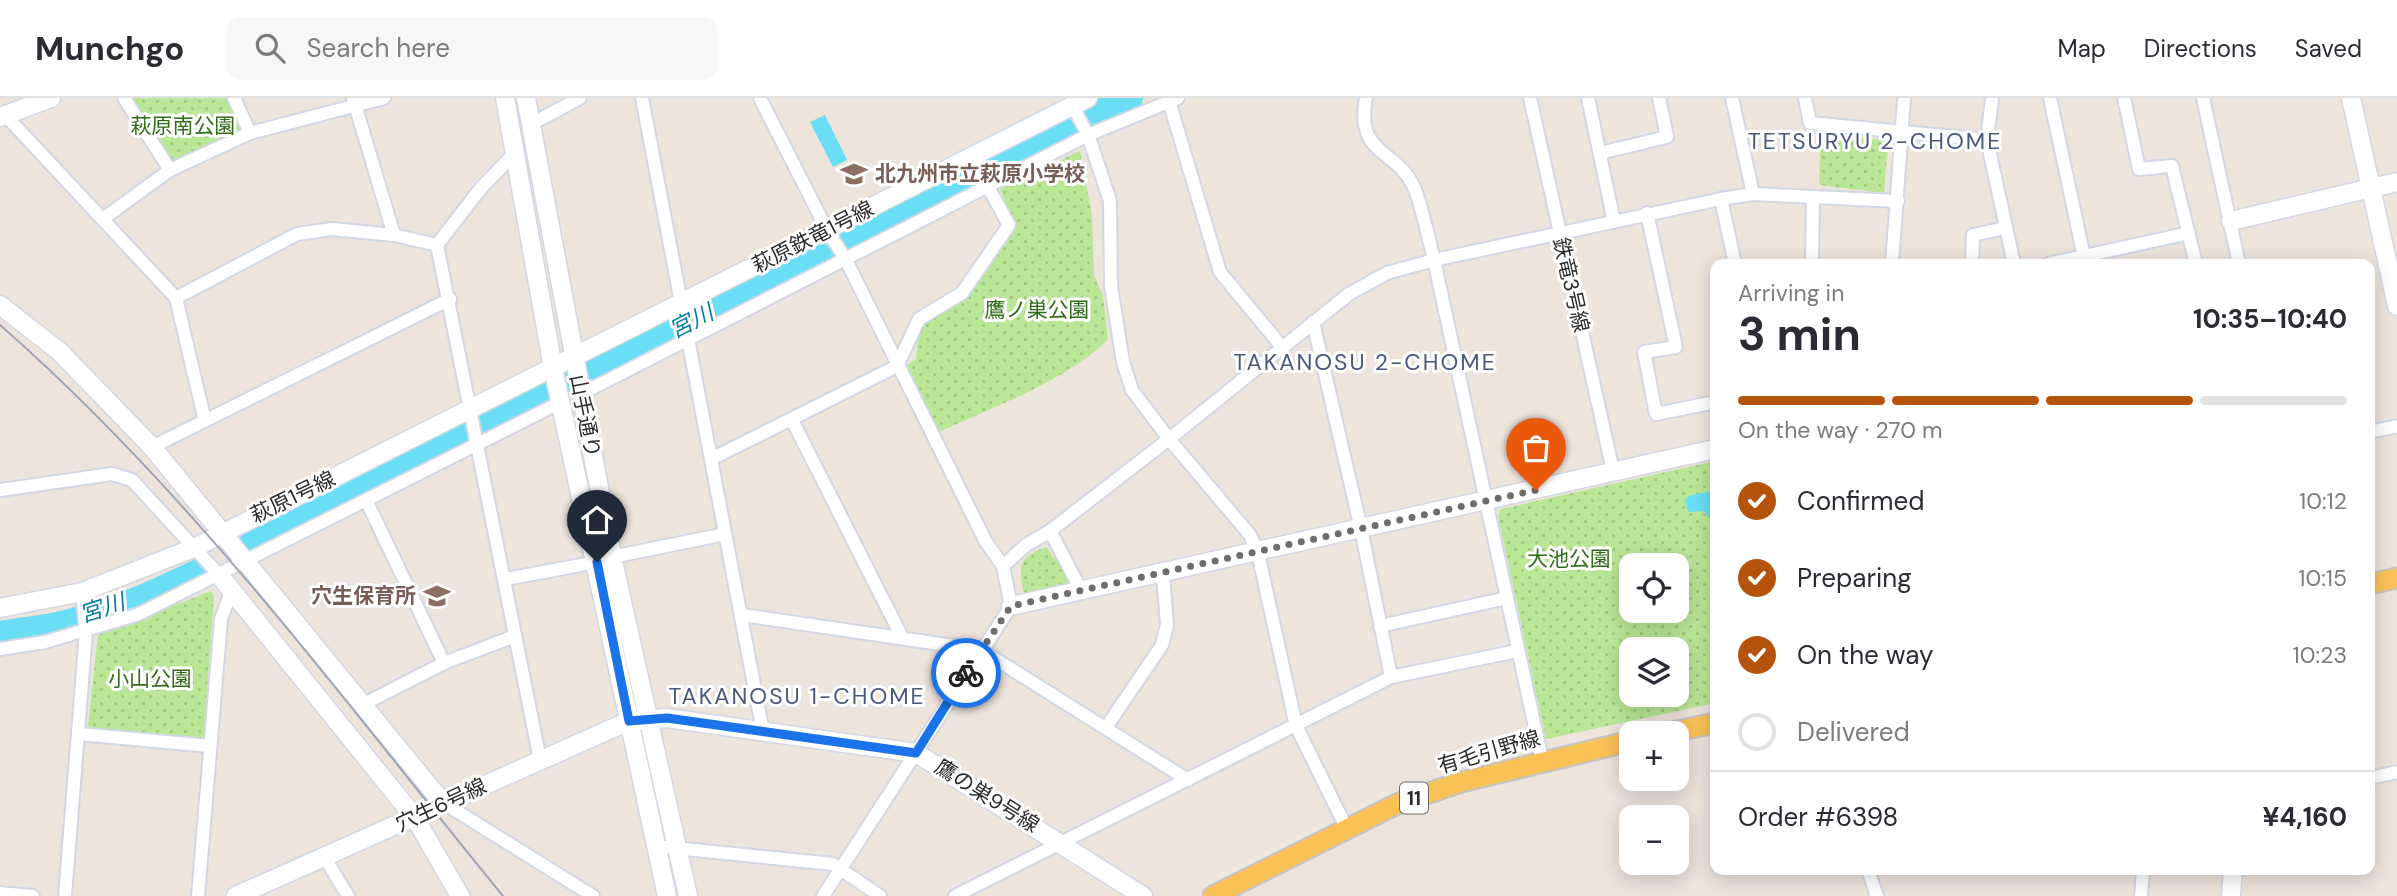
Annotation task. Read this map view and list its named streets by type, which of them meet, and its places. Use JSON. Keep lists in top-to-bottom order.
{
  "streets": {
    "main road": ["有毛引野線", "11"],
    "street": [
      "萩原鉄竜1号線",
      "鉄竜3号線",
      "山手通り",
      "萩原1号線",
      "鷹の巣9号線",
      "穴生6号線"
    ]
  },
  "crossings": [
    ["萩原鉄竜1号線", "山手通り"],
    ["萩原鉄竜1号線", "萩原1号線"],
    ["山手通り", "萩原1号線"],
    ["山手通り", "鷹の巣9号線"],
    ["山手通り", "穴生6号線"],
    ["鷹の巣9号線", "穴生6号線"]
  ],
  "districts": ["TETSURYU 2-CHOME", "TAKANOSU 2-CHOME", "TAKANOSU 1-CHOME"],
  "water": ["宮川"],
  "parks": [
    "萩原南公園",
    "鷹ノ巣公園",
    "大池公園",
    "小山公園"
  ],
  "places": {
    "school or university": ["北九州市立萩原小学校", "穴生保育所"]
  },
  "page": {
    "header": "Munchgo",
    "search": "Search here",
    "nav": ["Map", "Directions", "Saved"],
    "heading": ["3 min", "Arriving in", "10:35–10:40"],
    "panel": ["Order #6398", "¥4,160"],
    "bar": "On the way · 270 m",
    "list": [
      ["Confirmed", "10:12"],
      ["Preparing", "10:15"],
      ["On the way", "10:23"],
      "Delivered"
    ],
    "map_buttons": ["+", "−"]
  }
}
